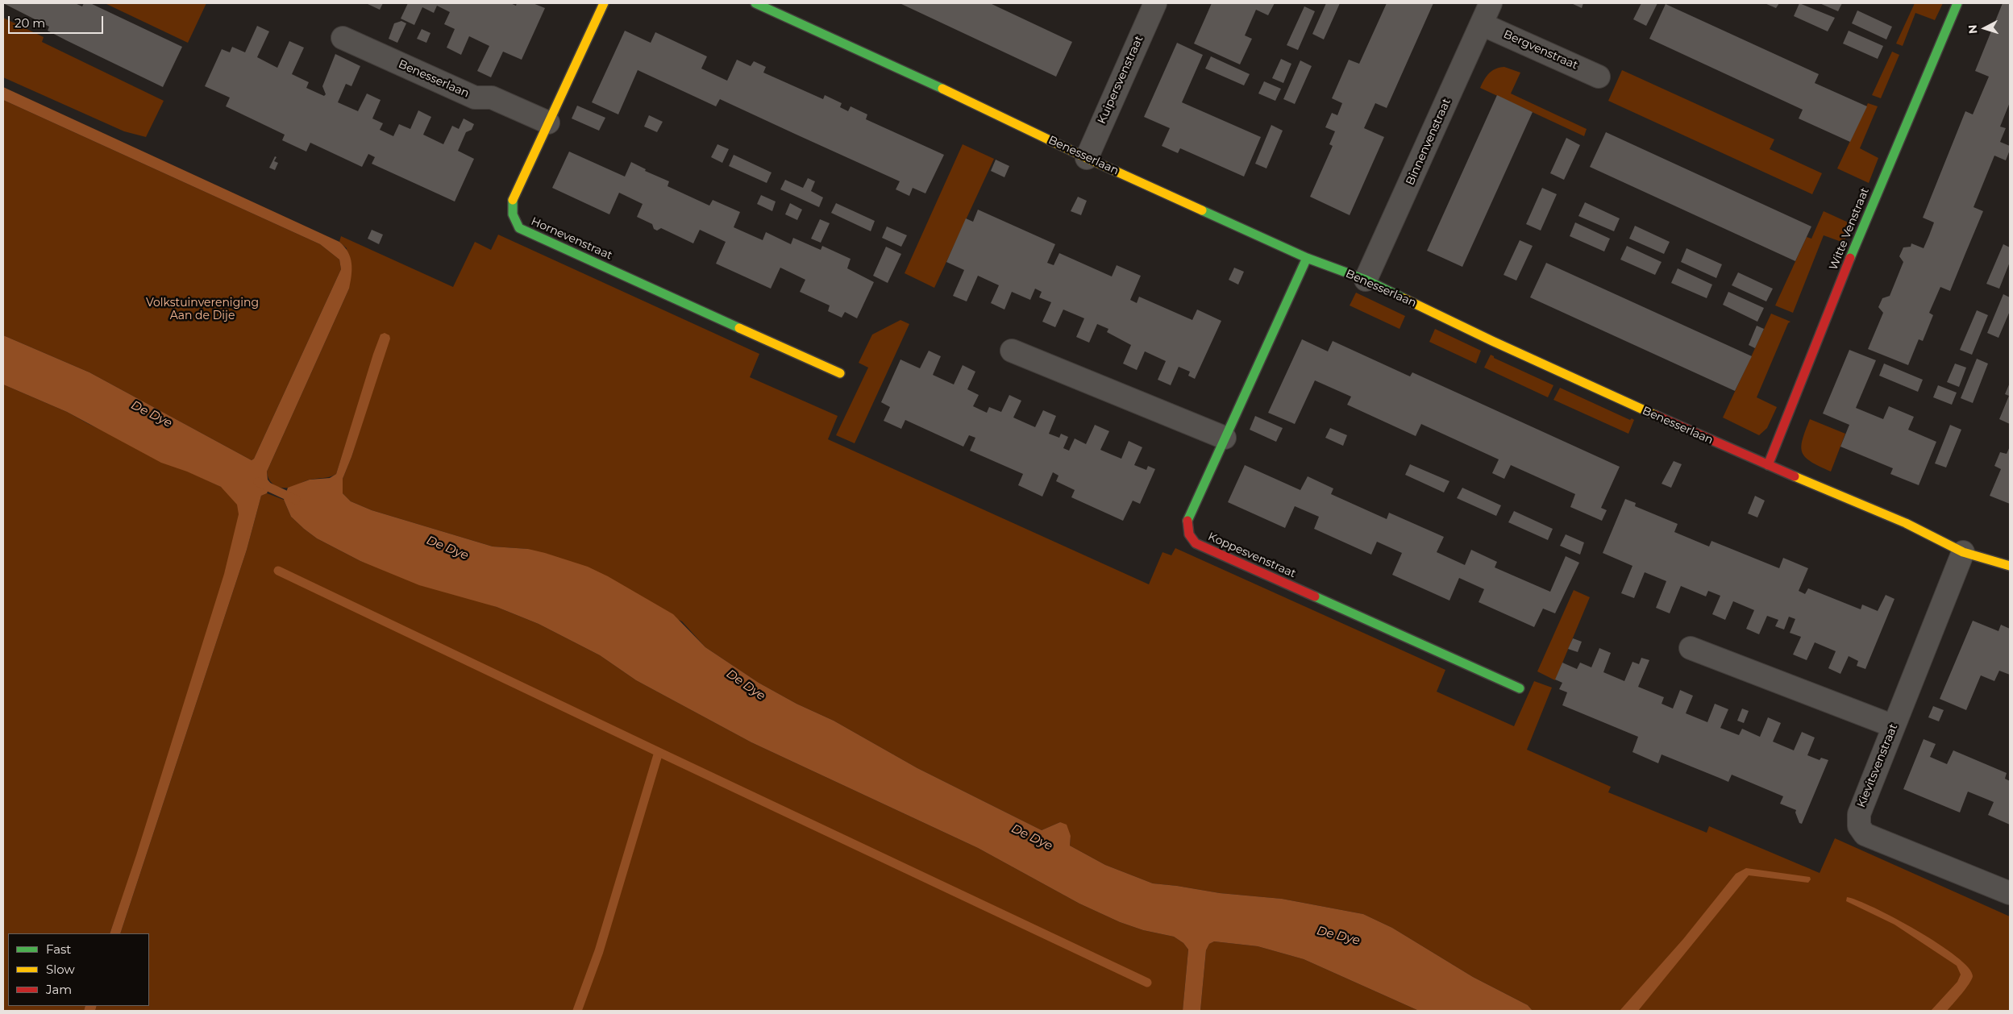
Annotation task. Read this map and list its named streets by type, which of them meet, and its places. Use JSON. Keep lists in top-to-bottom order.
{
  "streets": {
    "street": [
      "Bergvenstraat",
      "Benesserlaan",
      "Kuipersvenstraat",
      "Binnenvenstraat",
      "Witte Venstraat",
      "Hornevenstraat",
      "Koppesvenstraat",
      "Kievitsvenstraat"
    ]
  },
  "crossings": [
    ["Bergvenstraat", "Binnenvenstraat"],
    ["Benesserlaan", "Kuipersvenstraat"],
    ["Benesserlaan", "Binnenvenstraat"],
    ["Benesserlaan", "Witte Venstraat"],
    ["Benesserlaan", "Hornevenstraat"],
    ["Benesserlaan", "Koppesvenstraat"],
    ["Benesserlaan", "Kievitsvenstraat"]
  ],
  "water": ["De Dye"],
  "parks": ["Volkstuinvereniging Aan de Dije"],
  "legend": ["Fast", "Slow", "Jam"],
  "scale_bar": "20 m",
  "north": "left"
}
